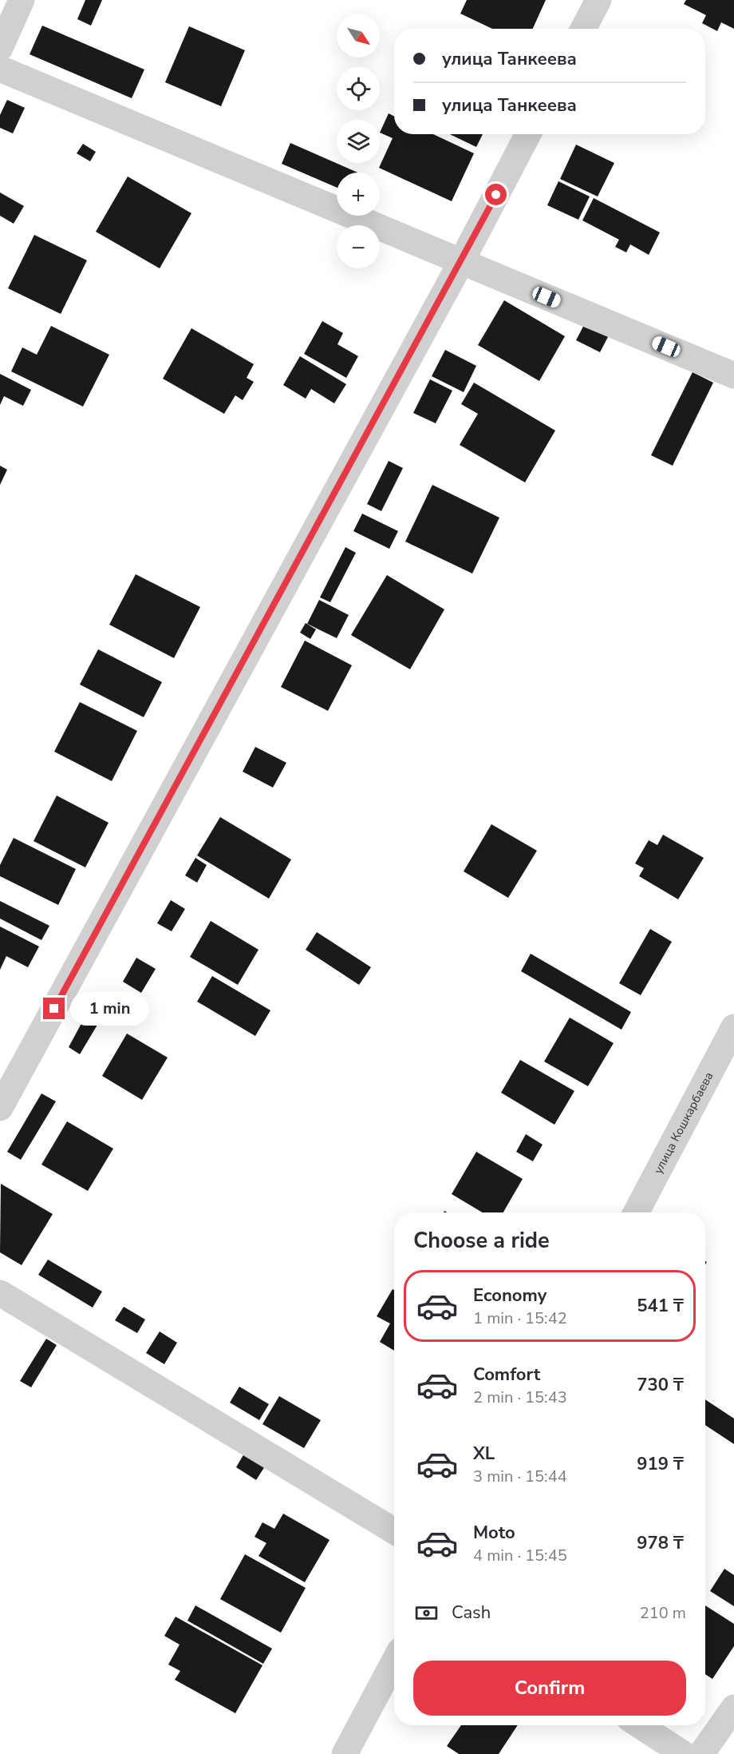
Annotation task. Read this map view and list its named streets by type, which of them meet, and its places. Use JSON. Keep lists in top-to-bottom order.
{
  "streets": {
    "street": ["улица Кошкарбаева"]
  },
  "north": "bottom right",
  "page": {
    "map_buttons": ["+", "−"],
    "banner": ["улица Танкеева", "улица Танкеева"],
    "bubble": "1 min",
    "heading": "Choose a ride",
    "list": [
      {
        "name": "Economy",
        "note": "1 min · 15:42",
        "value": "541 ₸"
      },
      {
        "name": "Comfort",
        "note": "2 min · 15:43",
        "value": "730 ₸"
      },
      {
        "name": "XL",
        "note": "3 min · 15:44",
        "value": "919 ₸"
      },
      {
        "name": "Moto",
        "note": "4 min · 15:45",
        "value": "978 ₸"
      }
    ],
    "pay": ["Cash", "210 m"],
    "buttons": "Confirm"
  }
}
